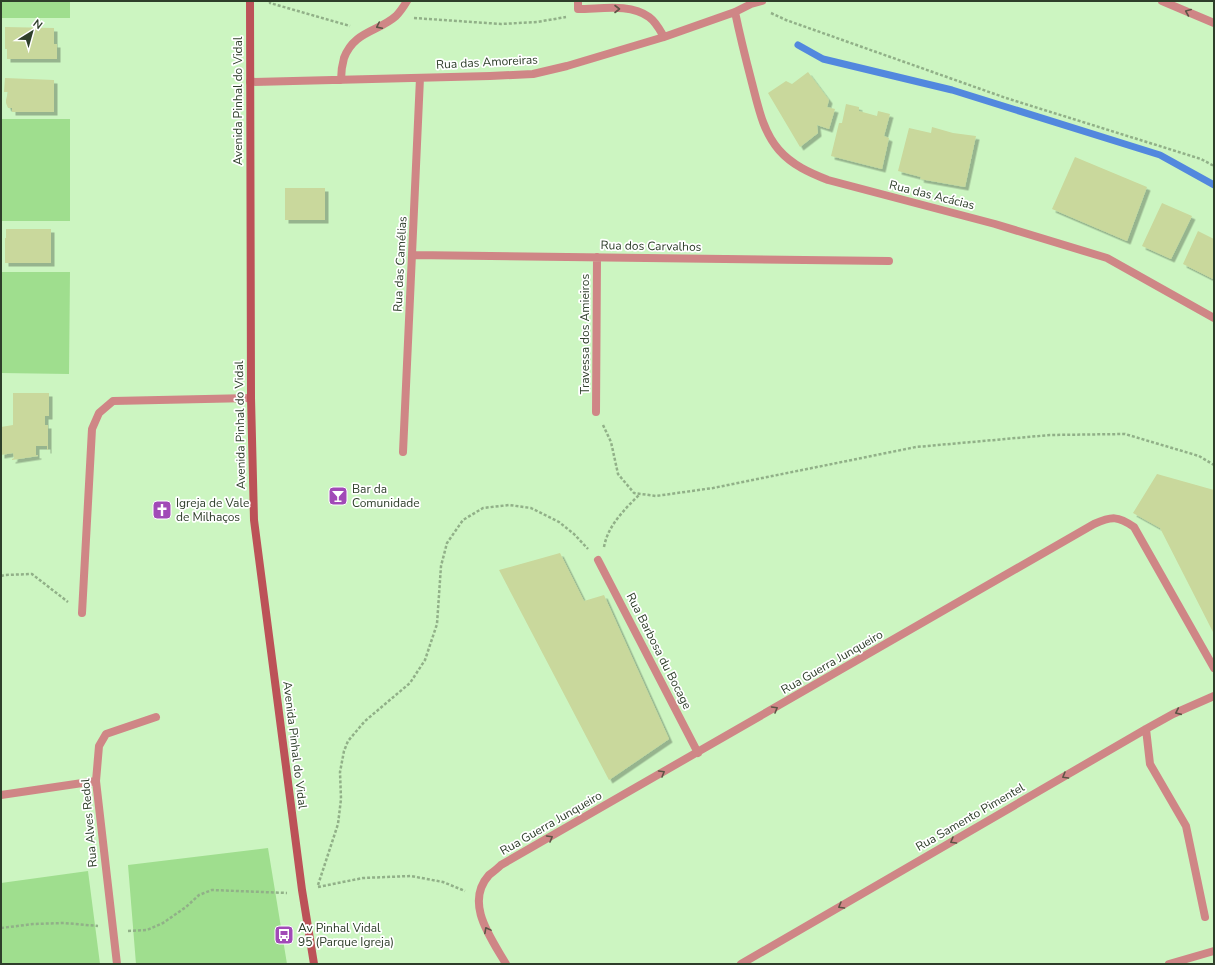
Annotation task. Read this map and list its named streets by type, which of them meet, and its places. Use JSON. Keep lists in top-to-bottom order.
{
  "streets": {
    "street": [
      "Rua das Amoreiras",
      "Avenida Pinhal do Vidal",
      "Rua das Acácias",
      "Rua dos Carvalhos",
      "Rua das Camélias",
      "Travessa dos Amieiros",
      "Rua Barbosa du Bocage",
      "Rua Guerra Junqueiro",
      "Rua Samento Pimentel",
      "Rua Alves Redol"
    ]
  },
  "crossings": [
    ["Rua das Amoreiras", "Avenida Pinhal do Vidal"],
    ["Rua das Amoreiras", "Rua das Acácias"],
    ["Rua das Amoreiras", "Rua das Camélias"],
    ["Rua dos Carvalhos", "Rua das Camélias"],
    ["Rua dos Carvalhos", "Travessa dos Amieiros"],
    ["Rua Barbosa du Bocage", "Rua Guerra Junqueiro"]
  ],
  "one_way": ["Rua Samento Pimentel"],
  "places": {
    "bar": ["Bar da Comunidade"],
    "church": ["Igreja de Vale de Milhaços"],
    "bus stop": ["Av Pinhal Vidal 95 (Parque Igreja)"]
  },
  "north": "top right"
}
